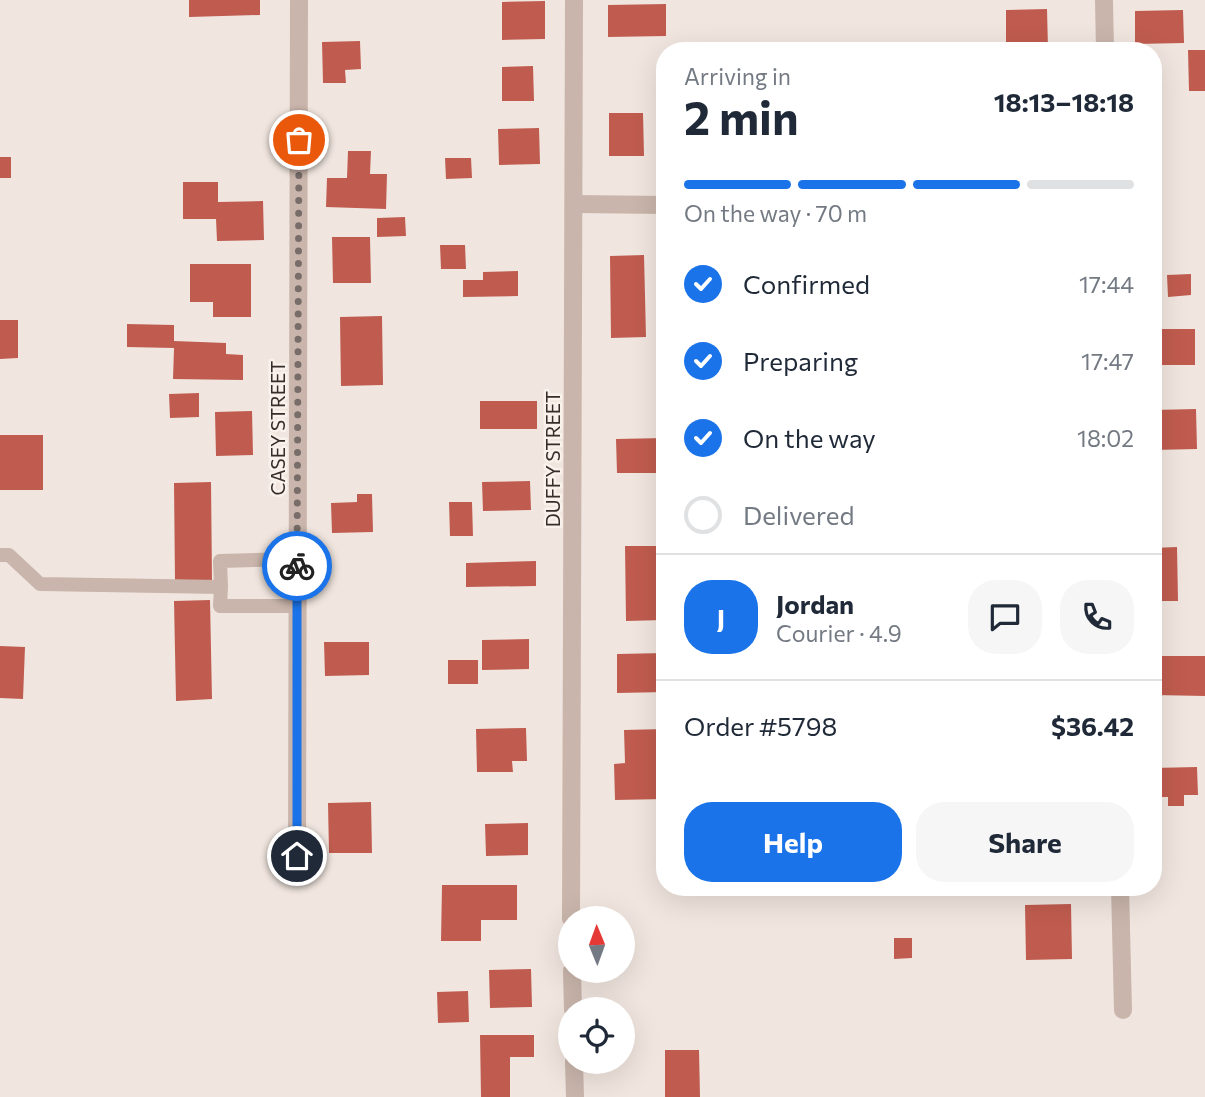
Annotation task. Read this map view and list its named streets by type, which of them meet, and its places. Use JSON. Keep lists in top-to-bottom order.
{
  "streets": {
    "street": ["CASEY STREET", "DUFFY STREET"]
  },
  "north": "top",
  "page": {
    "heading": ["2 min", "Arriving in", "18:13–18:18"],
    "panel": [
      "Jordan",
      "Courier · 4.9",
      "Order #5798",
      "$36.42"
    ],
    "bar": "On the way · 70 m",
    "list": [
      ["Confirmed", "17:44"],
      ["Preparing", "17:47"],
      ["On the way", "18:02"],
      "Delivered"
    ],
    "round": "J",
    "buttons": ["Help", "Share"]
  }
}
